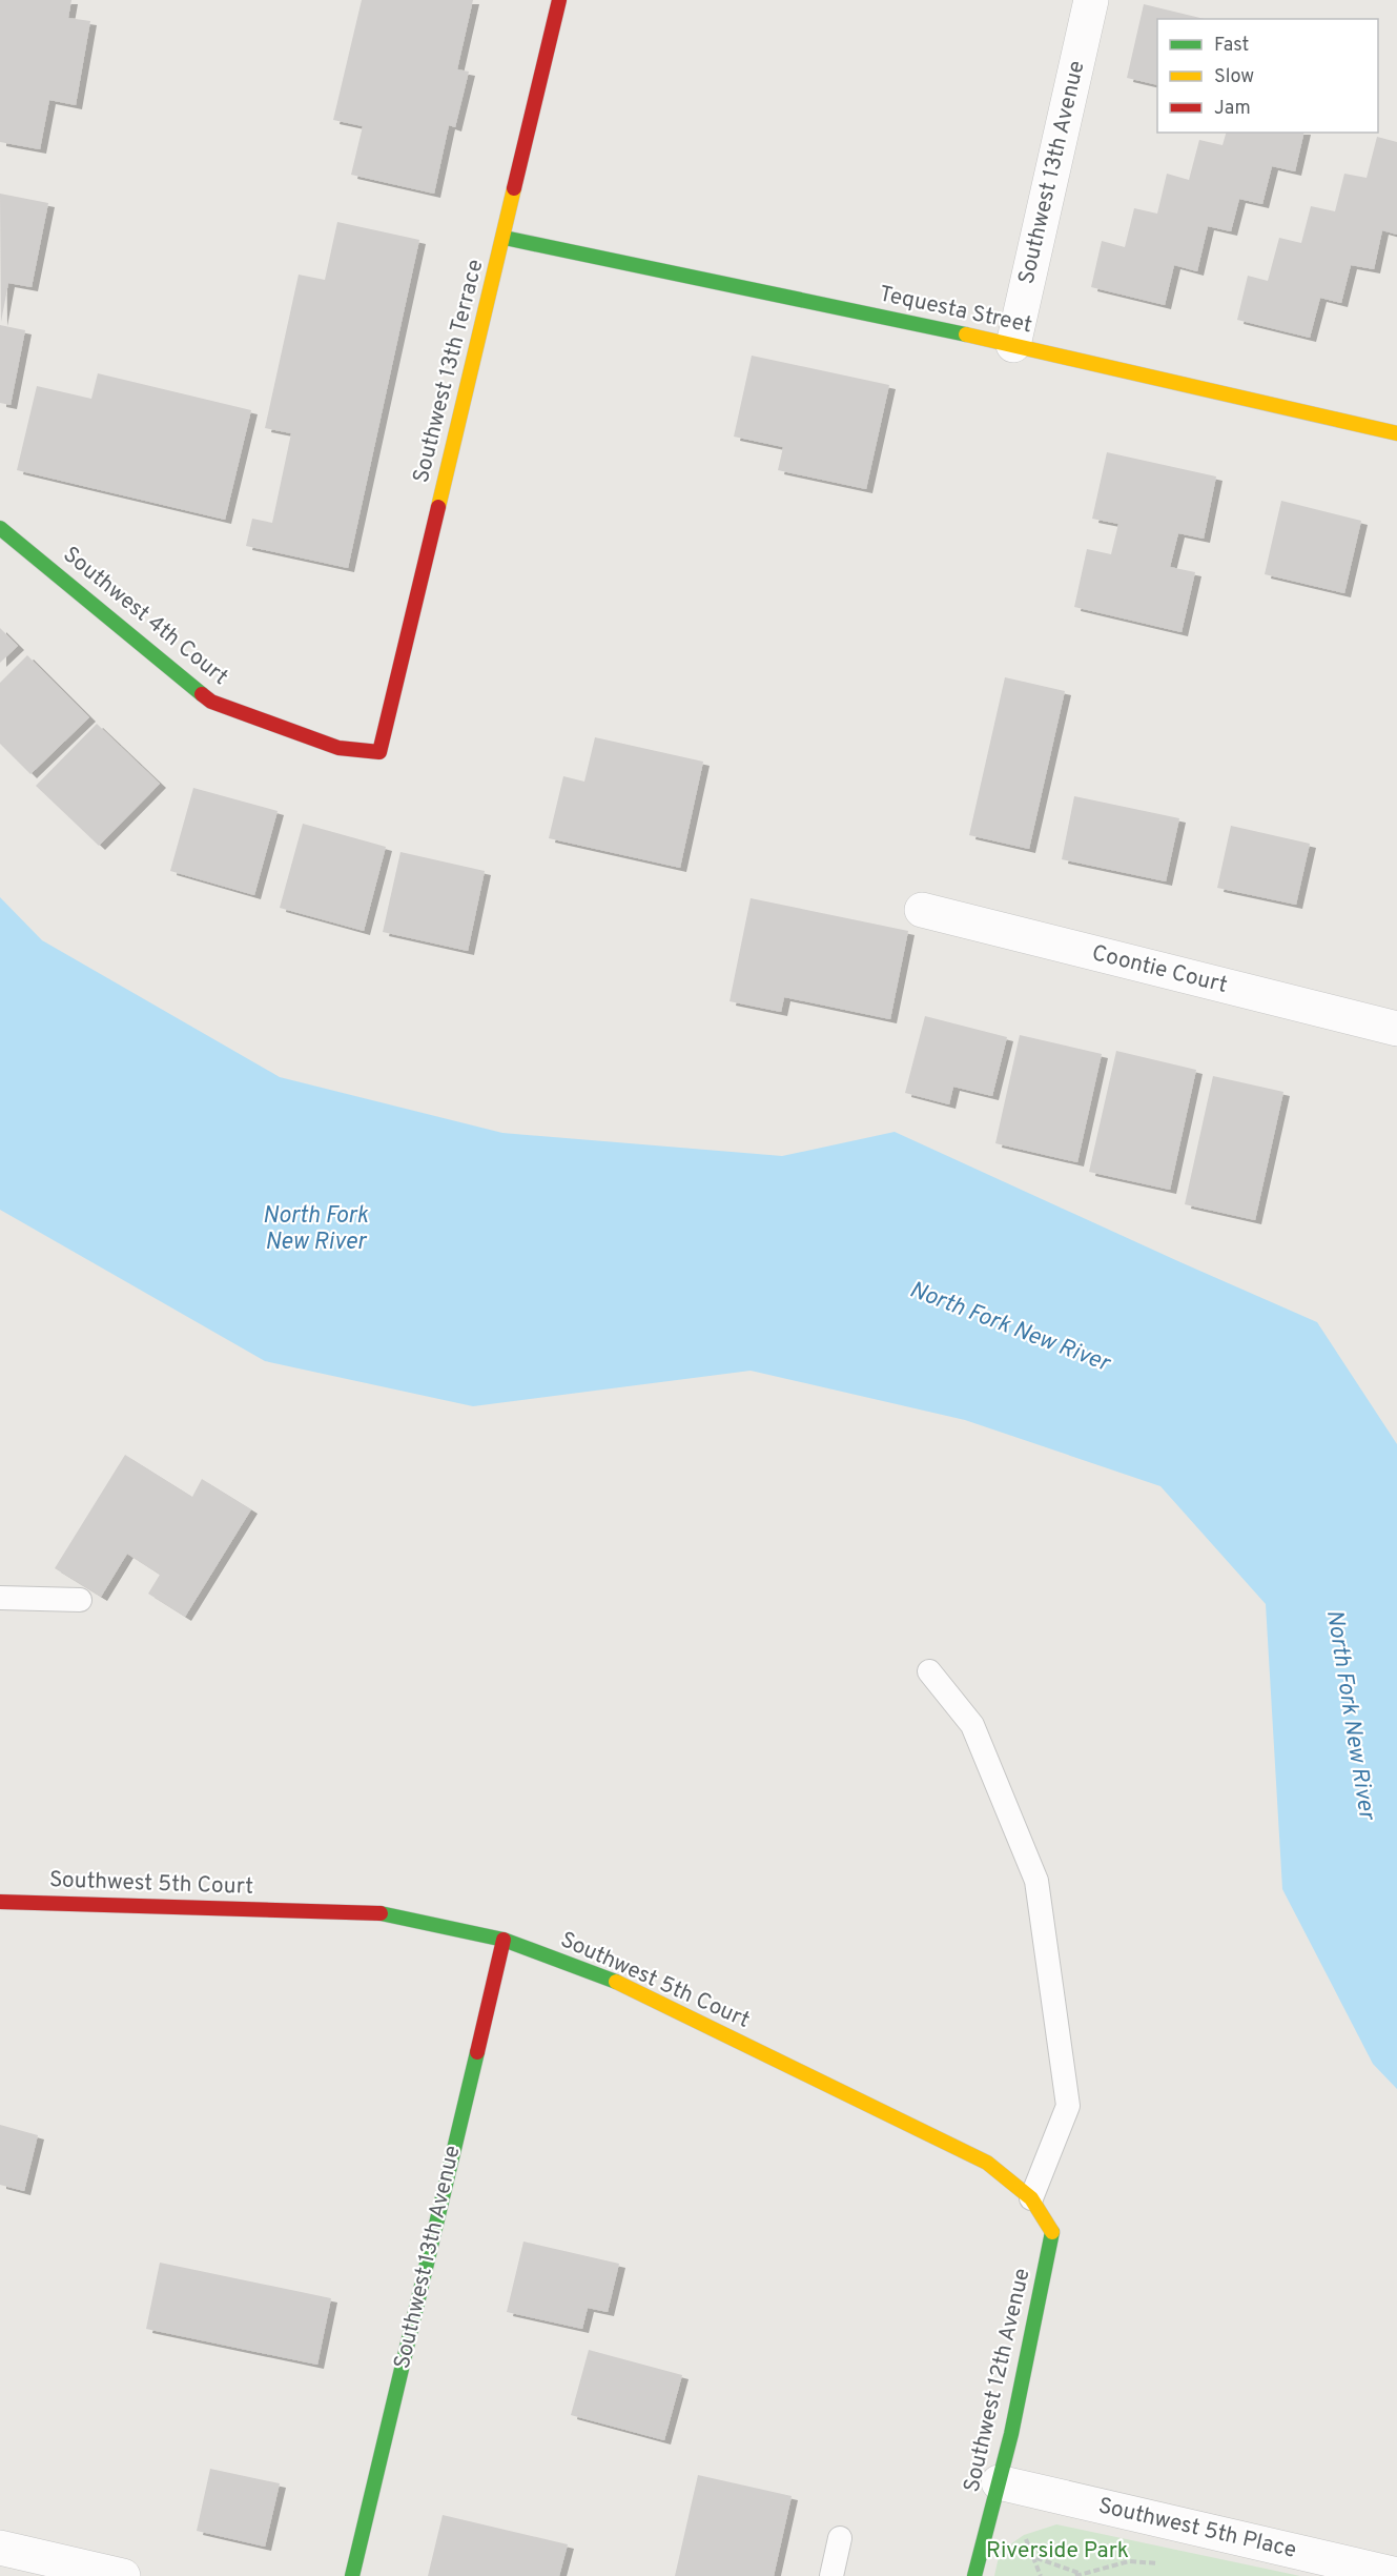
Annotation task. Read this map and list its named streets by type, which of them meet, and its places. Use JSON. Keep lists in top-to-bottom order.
{
  "streets": {
    "street": [
      "Southwest 13th Avenue",
      "Tequesta Street",
      "Southwest 13th Terrace",
      "Southwest 4th Court",
      "Coontie Court",
      "Southwest 5th Court",
      "Southwest 12th Avenue",
      "Southwest 5th Place"
    ]
  },
  "crossings": [
    ["Southwest 13th Avenue", "Tequesta Street"],
    ["Southwest 13th Avenue", "Southwest 5th Court"],
    ["Tequesta Street", "Southwest 13th Terrace"],
    ["Southwest 13th Terrace", "Southwest 4th Court"],
    ["Southwest 5th Court", "Southwest 12th Avenue"],
    ["Southwest 12th Avenue", "Southwest 5th Place"]
  ],
  "water": ["North Fork New River"],
  "parks": ["Riverside Park"],
  "legend": ["Fast", "Slow", "Jam"]
}
